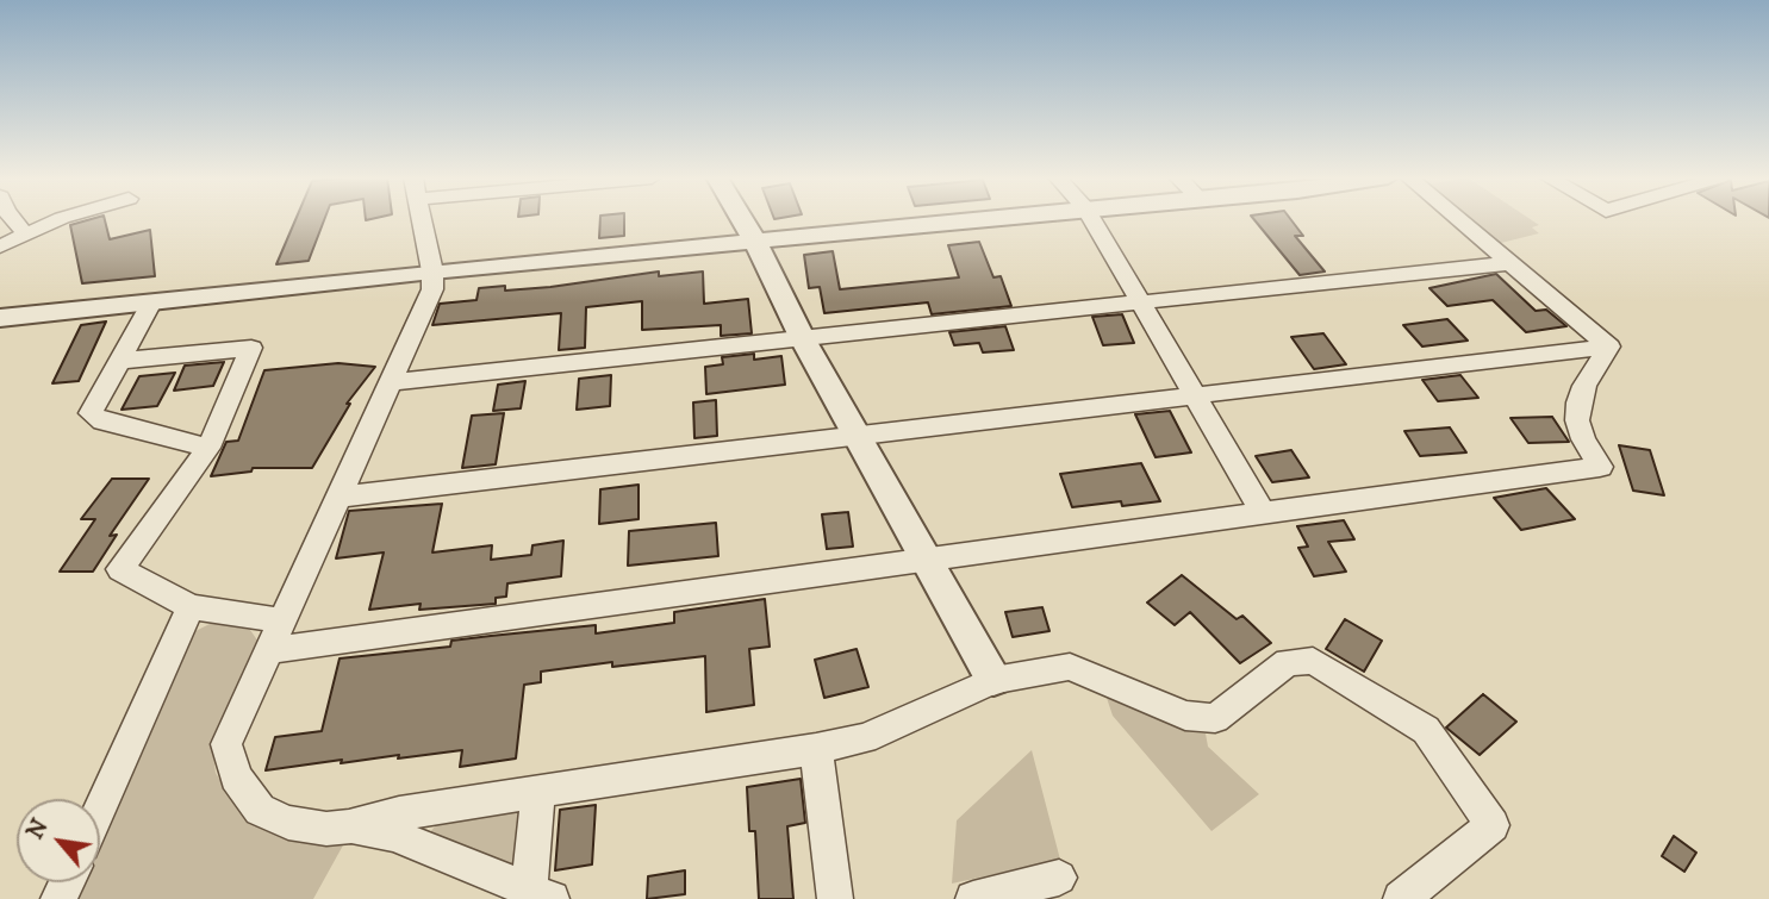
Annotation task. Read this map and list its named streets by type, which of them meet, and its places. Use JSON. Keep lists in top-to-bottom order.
{
  "north": "top left"
}
